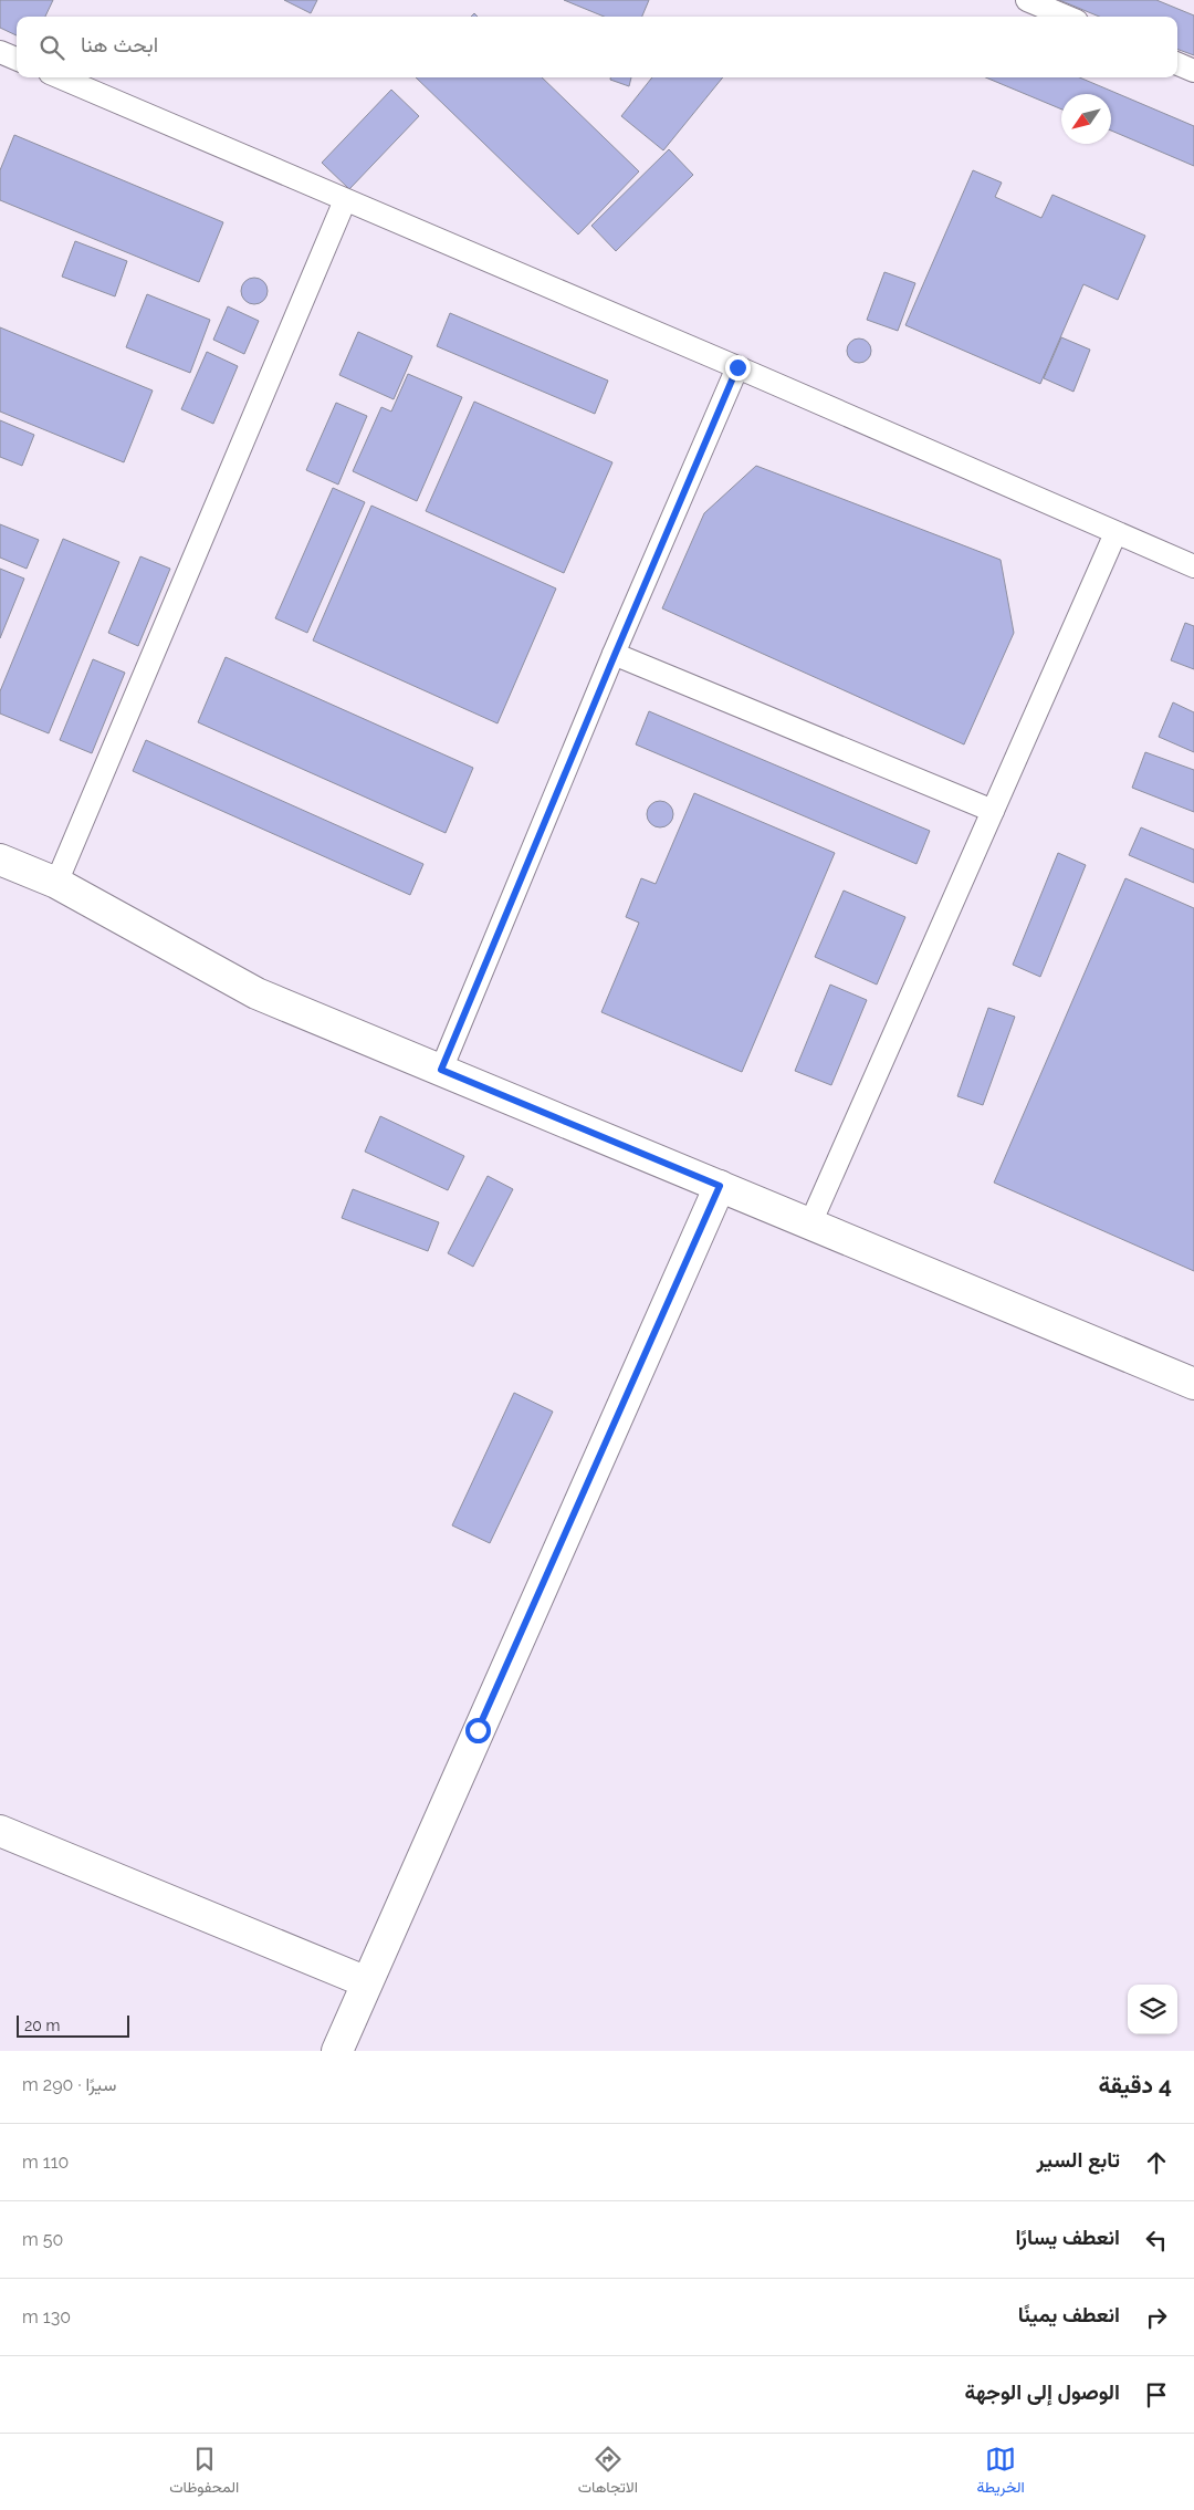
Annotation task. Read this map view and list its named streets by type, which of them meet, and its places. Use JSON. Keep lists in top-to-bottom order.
{
  "scale_bar": "20 m",
  "north": "bottom left",
  "page": {
    "search": "ابحث هنا",
    "scale": "20 m",
    "heading": ["4 دقيقة", "سيرًا · 290 m"],
    "list": [
      ["تابع السير", "110 m"],
      ["انعطف يسارًا", "50 m"],
      ["انعطف يمينًا", "130 m"],
      "الوصول إلى الوجهة"
    ],
    "nav": ["الخريطة", "الاتجاهات", "المحفوظات"]
  }
}
